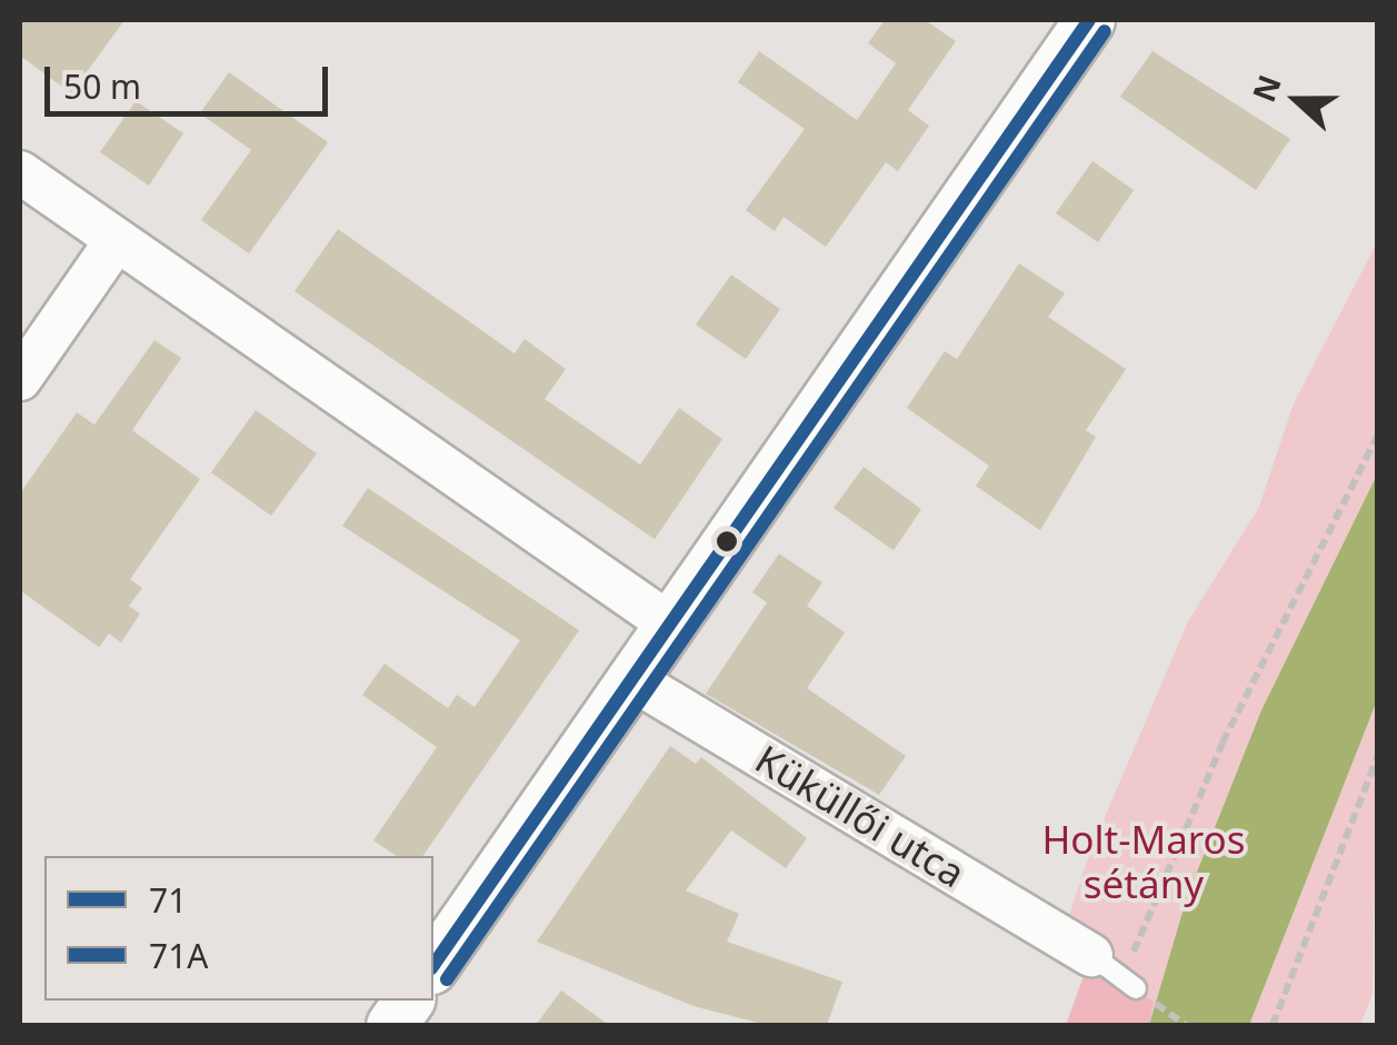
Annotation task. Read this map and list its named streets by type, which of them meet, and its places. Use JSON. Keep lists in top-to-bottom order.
{
  "streets": {
    "street": ["Küküllői utca"]
  },
  "parks": ["Holt-Maros sétány"],
  "lines": ["transit line 71", "transit line 71A"],
  "legend": ["71", "71A"],
  "scale_bar": "50 m",
  "north": "left"
}
